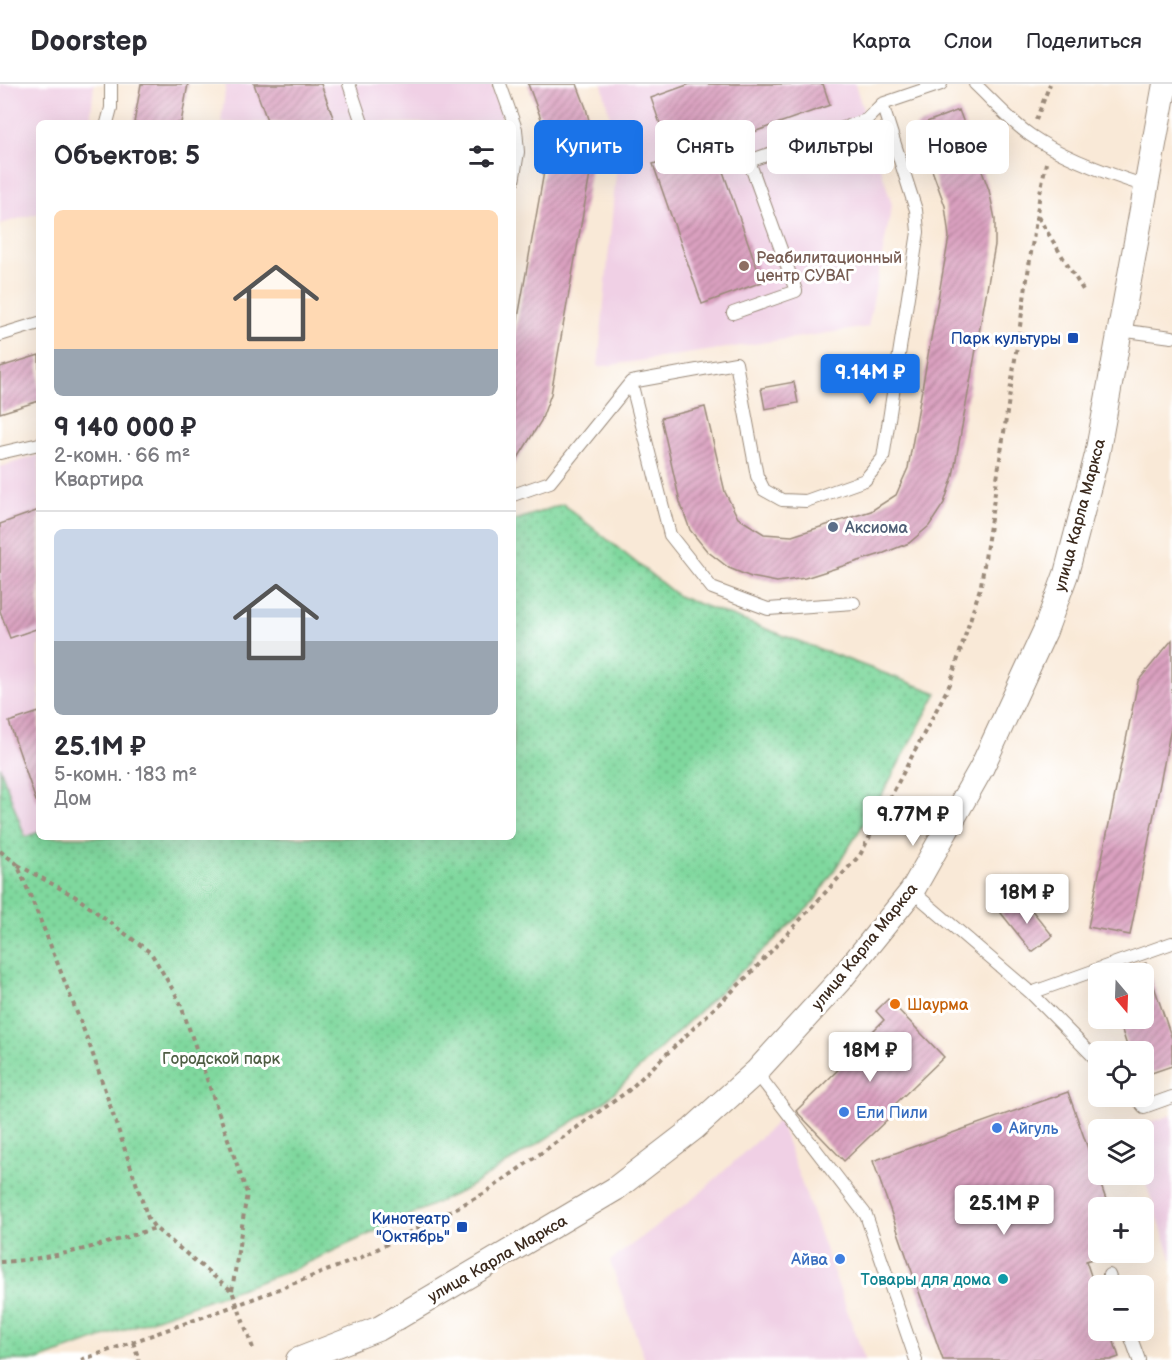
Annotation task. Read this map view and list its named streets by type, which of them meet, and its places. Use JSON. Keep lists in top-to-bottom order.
{
  "streets": {
    "street": ["улица Карла Маркса"]
  },
  "parks": ["Городской парк"],
  "places": {
    "other": [
      "Реабилитационный центр СУВАГ",
      "Аксиома",
      "Шаурма",
      "Ели Пили",
      "Айгуль",
      "Айва",
      "Товары для дома"
    ],
    "transit": ["Парк культуры", "Кинотеатр \"Октябрь\""]
  },
  "north": "bottom",
  "page": {
    "header": "Doorstep",
    "nav": ["Карта", "Слои", "Поделиться"],
    "chip": [
      "Купить",
      "Снять",
      "Фильтры",
      "Новое"
    ],
    "heading": "Объектов: 5",
    "list": [
      {
        "name": "9 140 000 ₽",
        "note": "2-комн. · 66 m² · Квартира"
      },
      {
        "name": "25.1M ₽",
        "note": "5-комн. · 183 m² · Дом"
      }
    ],
    "price": [
      "9.14M ₽",
      "9.77M ₽",
      "18M ₽",
      "18M ₽",
      "25.1M ₽"
    ],
    "map_buttons": ["+", "−"]
  }
}
